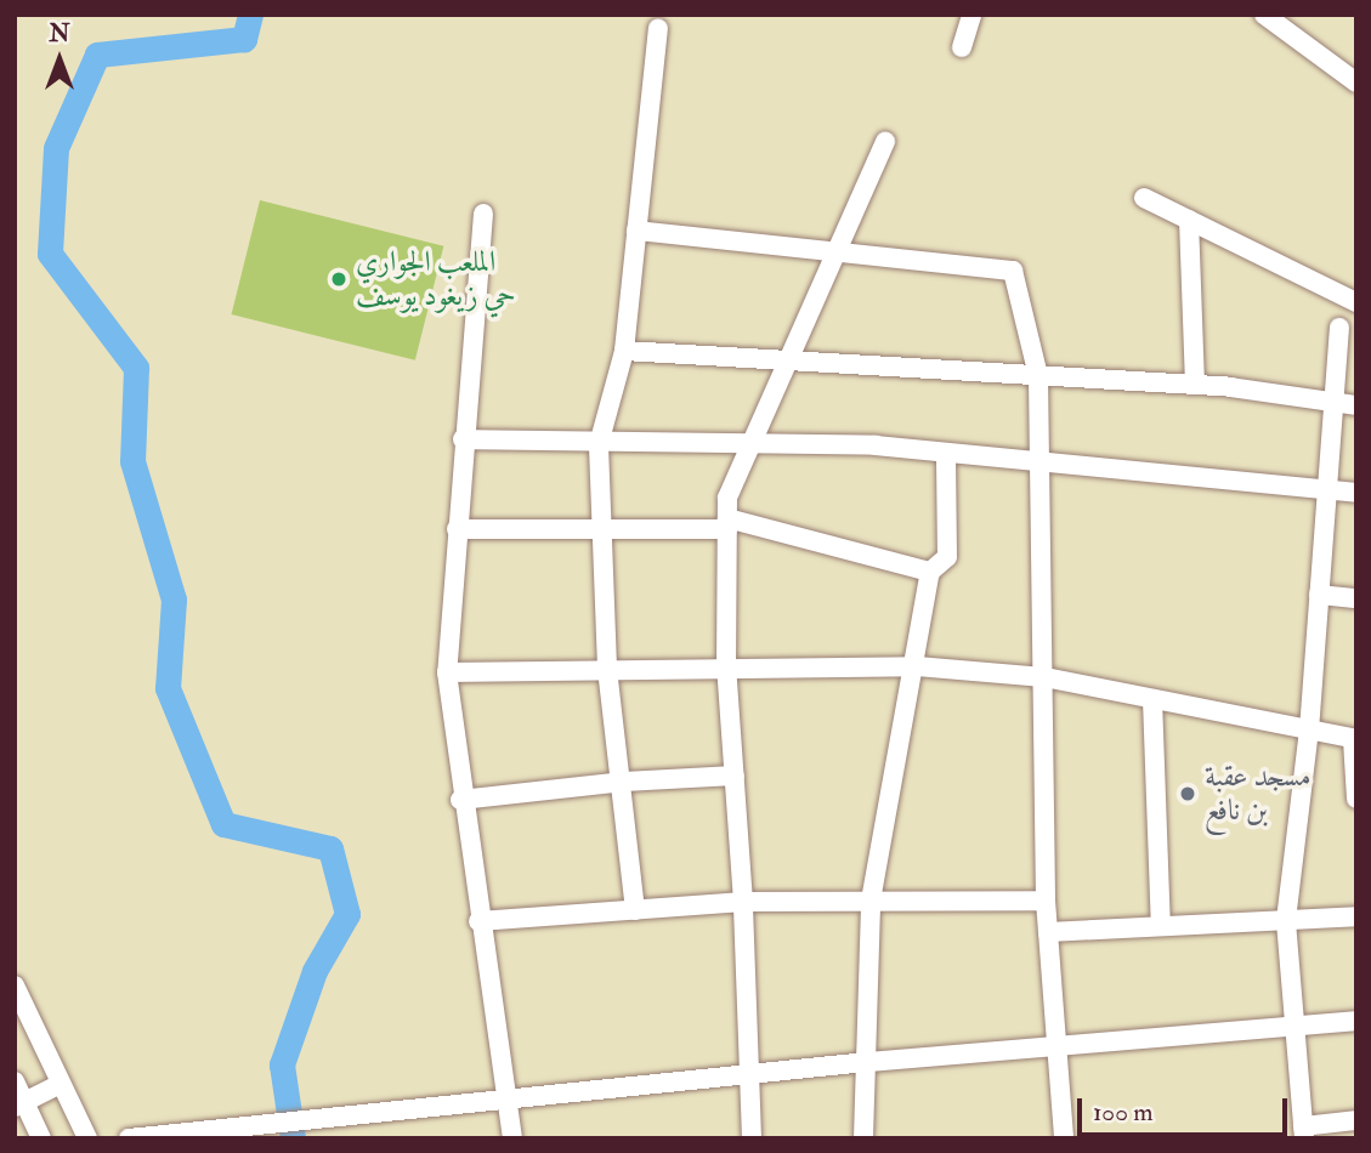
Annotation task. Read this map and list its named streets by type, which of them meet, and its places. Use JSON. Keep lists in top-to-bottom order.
{
  "places": ["الملعب الجواري حي زيغود يوسف", "مسجد عقبة بن نافع"],
  "scale_bar": "100 m",
  "north": "top"
}
